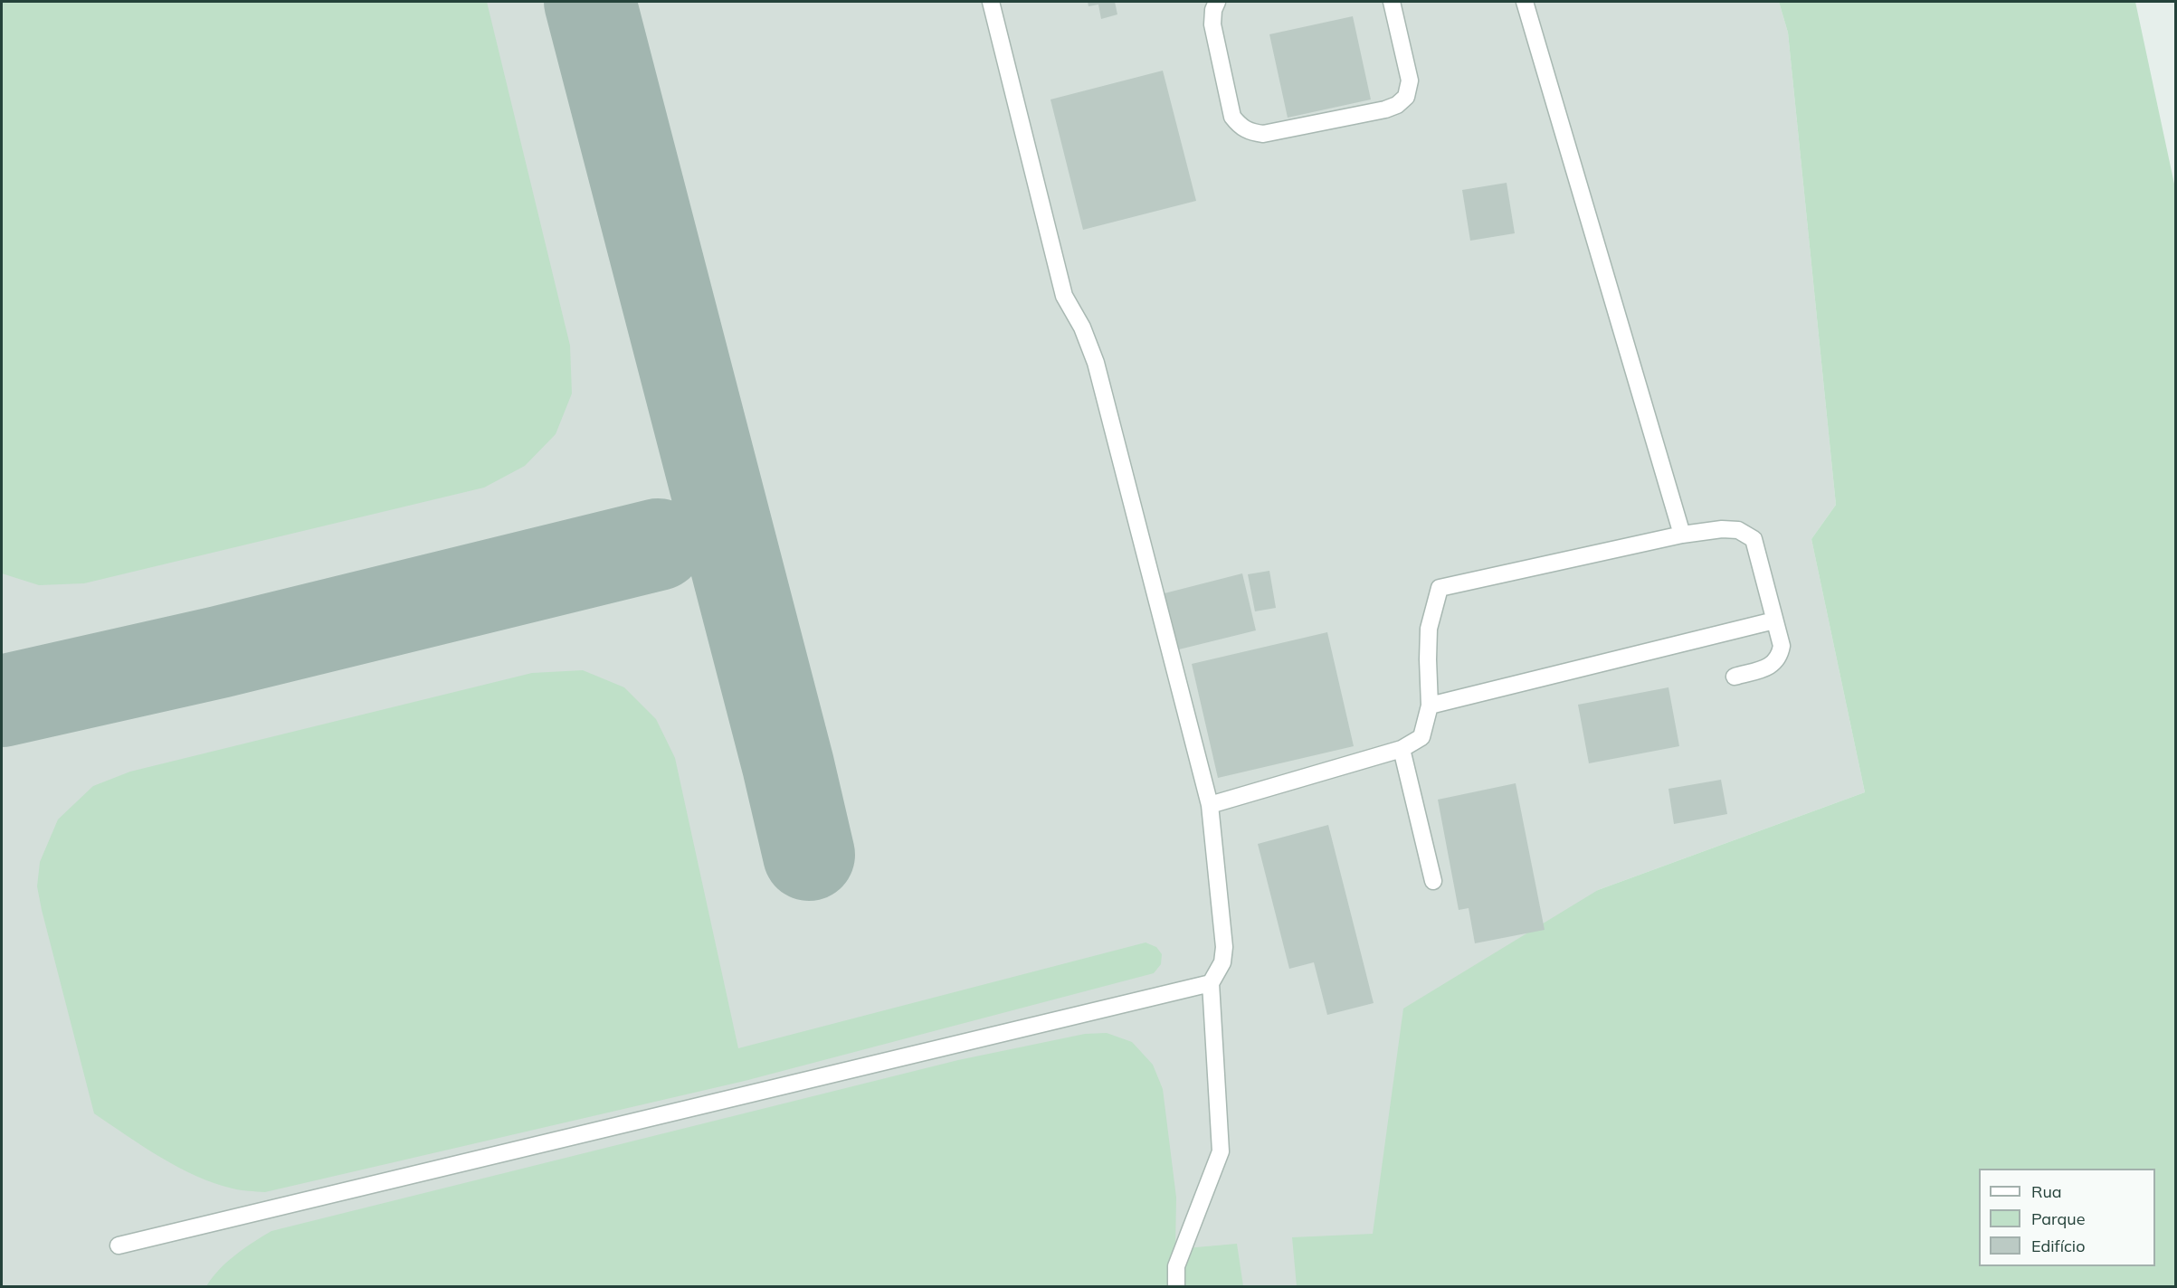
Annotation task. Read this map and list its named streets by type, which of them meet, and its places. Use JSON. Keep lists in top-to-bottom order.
{
  "legend": ["Rua", "Parque", "Edifício"]
}
